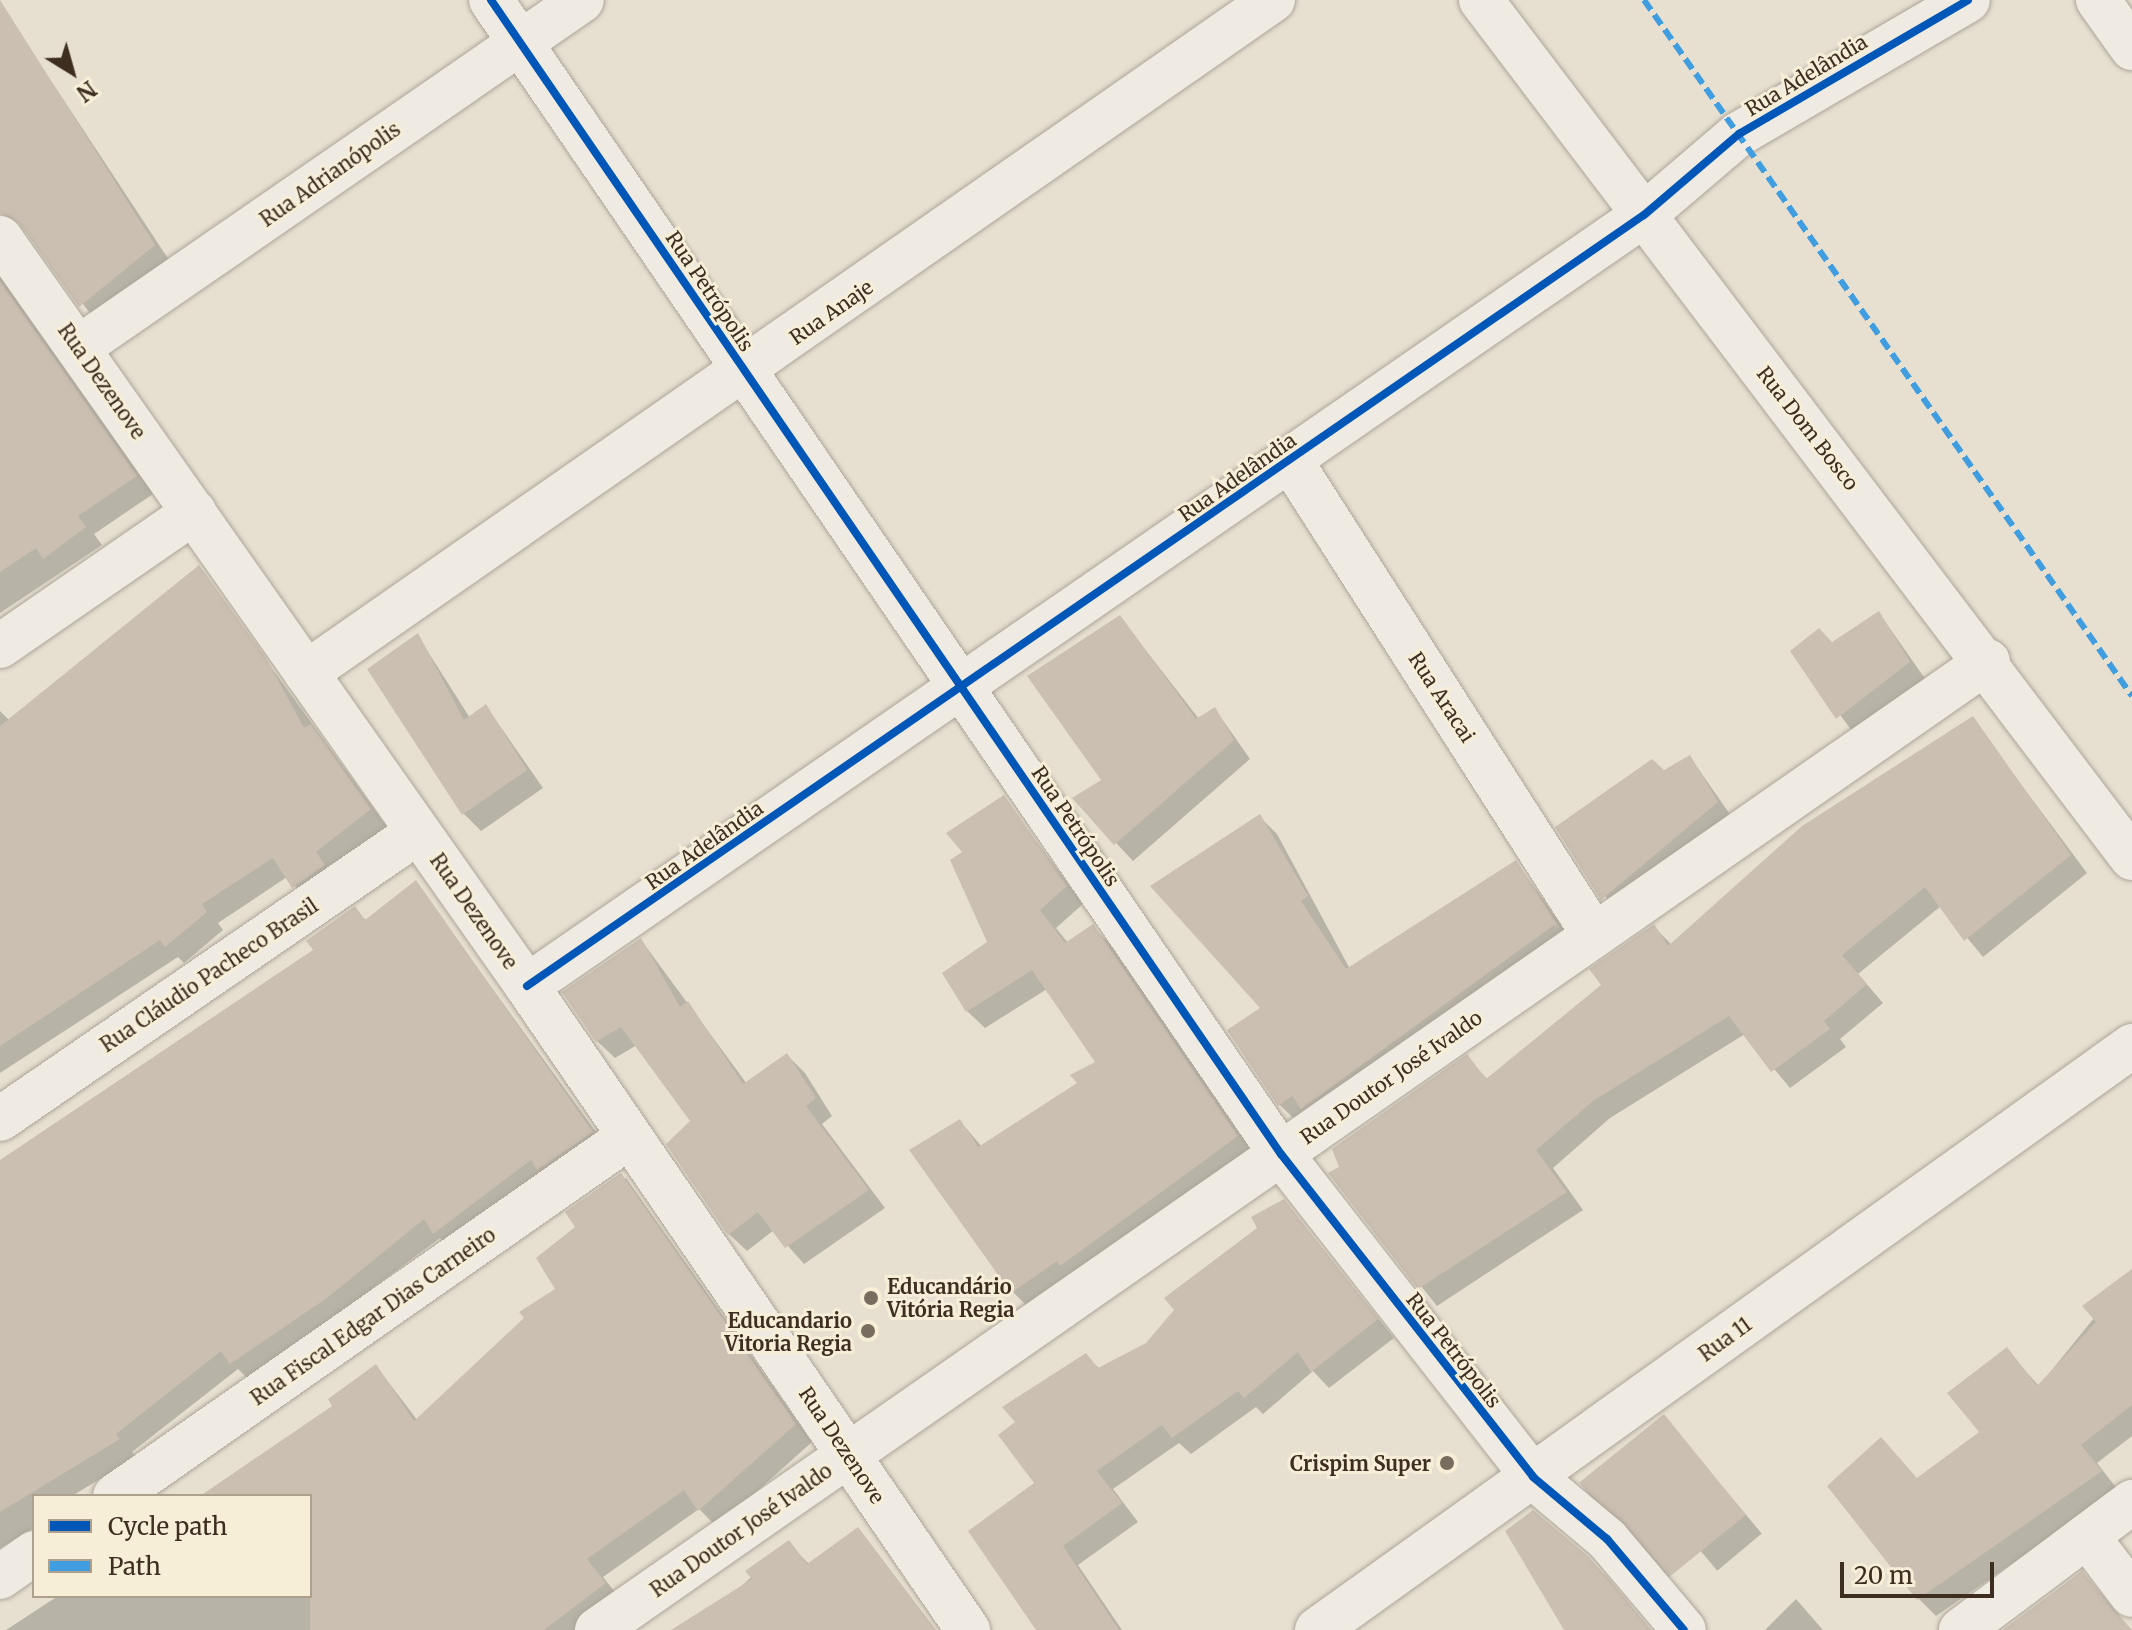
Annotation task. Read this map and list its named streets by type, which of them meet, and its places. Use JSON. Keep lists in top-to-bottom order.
{
  "streets": {
    "street": [
      "Rua Adelândia",
      "Rua Adrianópolis",
      "Rua Petrópolis",
      "Rua Anaje",
      "Rua Dezenove",
      "Rua Dom Bosco",
      "Rua Aracai",
      "Rua Cláudio Pacheco Brasil",
      "Rua Doutor José Ivaldo",
      "Rua Fiscal Edgar Dias Carneiro",
      "Rua 11"
    ]
  },
  "crossings": [
    ["Rua Adelândia", "Rua Petrópolis"],
    ["Rua Adelândia", "Rua Dezenove"],
    ["Rua Adelândia", "Rua Dom Bosco"],
    ["Rua Adelândia", "Rua Aracai"],
    ["Rua Adrianópolis", "Rua Petrópolis"],
    ["Rua Adrianópolis", "Rua Dezenove"],
    ["Rua Petrópolis", "Rua Anaje"],
    ["Rua Petrópolis", "Rua Doutor José Ivaldo"],
    ["Rua Petrópolis", "Rua 11"],
    ["Rua Anaje", "Rua Dezenove"],
    ["Rua Dezenove", "Rua Cláudio Pacheco Brasil"],
    ["Rua Dezenove", "Rua Doutor José Ivaldo"],
    ["Rua Dezenove", "Rua Fiscal Edgar Dias Carneiro"],
    ["Rua Dom Bosco", "Rua Doutor José Ivaldo"],
    ["Rua Aracai", "Rua Doutor José Ivaldo"]
  ],
  "places": ["Educandário Vitória Regia", "Educandario Vitoria Regia", "Crispim Super"],
  "legend": ["Cycle path", "Path"],
  "scale_bar": "20 m",
  "north": "bottom right"
}
